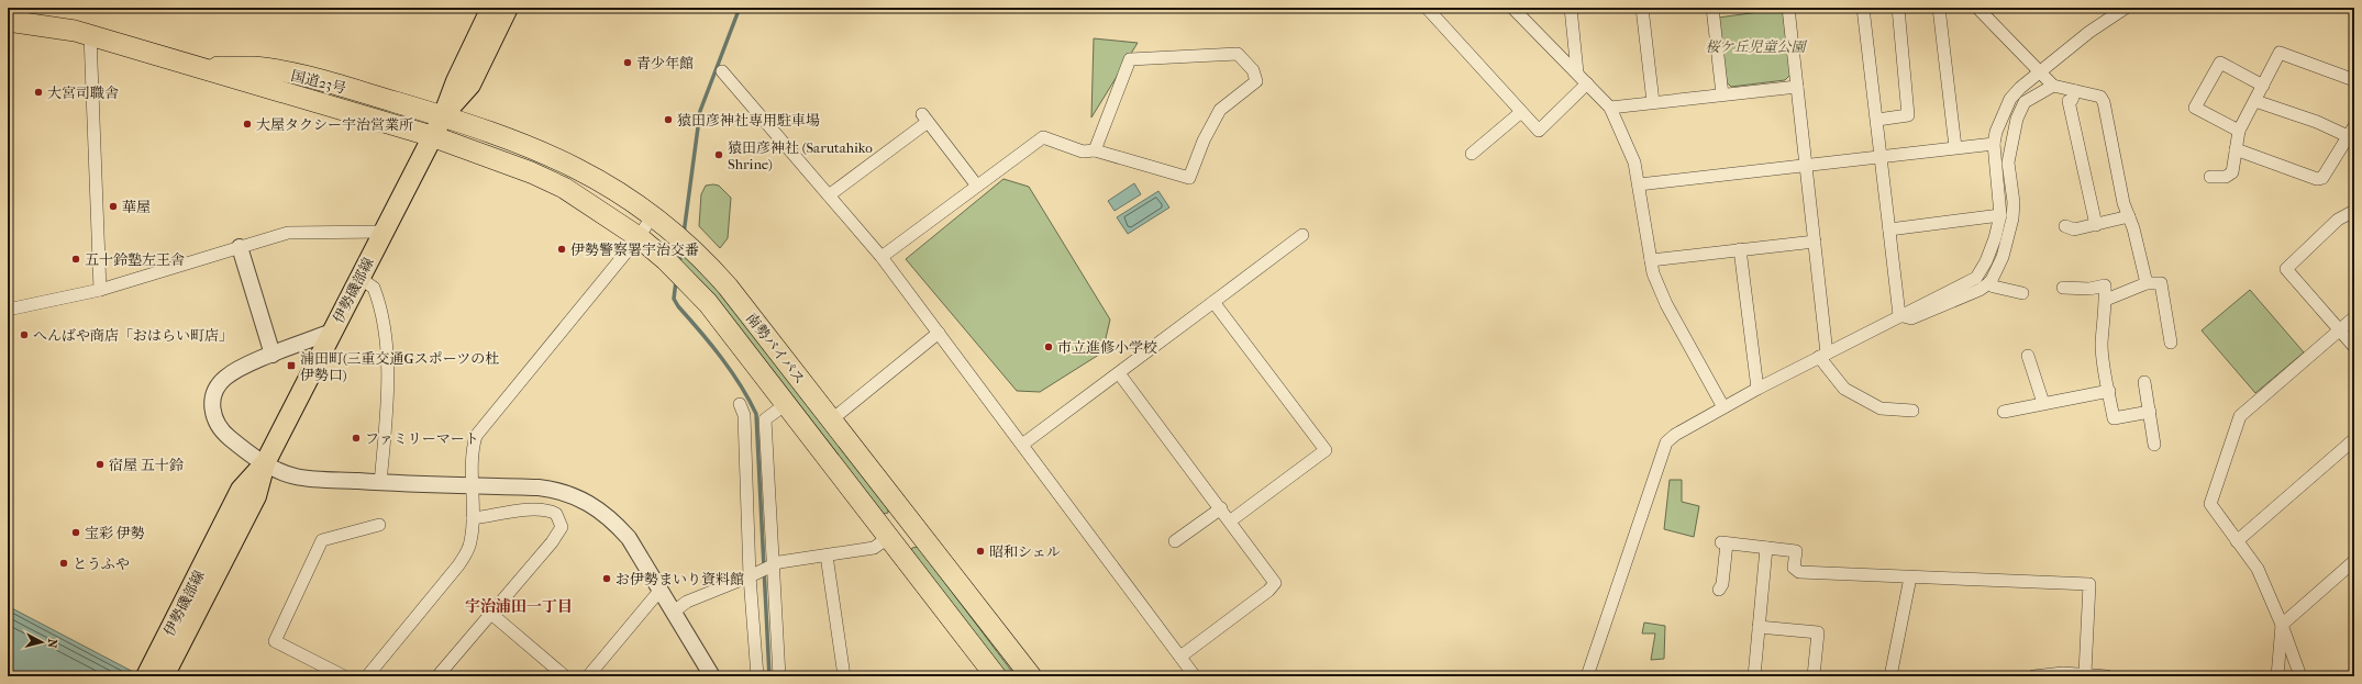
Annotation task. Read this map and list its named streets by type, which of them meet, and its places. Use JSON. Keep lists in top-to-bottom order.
{
  "streets": {
    "highway": ["国道23号", "南勢バイパス"],
    "main road": ["伊勢磯部線"]
  },
  "crossings": [
    ["国道23号", "伊勢磯部線"],
    ["国道23号", "南勢バイパス"],
    ["伊勢磯部線", "南勢バイパス"]
  ],
  "districts": ["宇治浦田一丁目"],
  "parks": ["桜ケ丘児童公園"],
  "places": {
    "other": [
      "青少年館",
      "大宮司職舎",
      "猿田彦神社専用駐車場",
      "大屋タクシー宇治営業所",
      "猿田彦神社 (Sarutahiko Shrine)",
      "華屋",
      "伊勢警察署宇治交番",
      "五十鈴塾左王舎",
      "へんばや商店「おはらい町店」",
      "市立進修小学校",
      "ファミリーマート",
      "宿屋 五十鈴",
      "宝彩 伊勢",
      "昭和シェル",
      "とうふや",
      "お伊勢まいり資料館"
    ],
    "transit": ["浦田町(三重交通Gスポーツの杜 伊勢口)"]
  },
  "north": "right"
}
